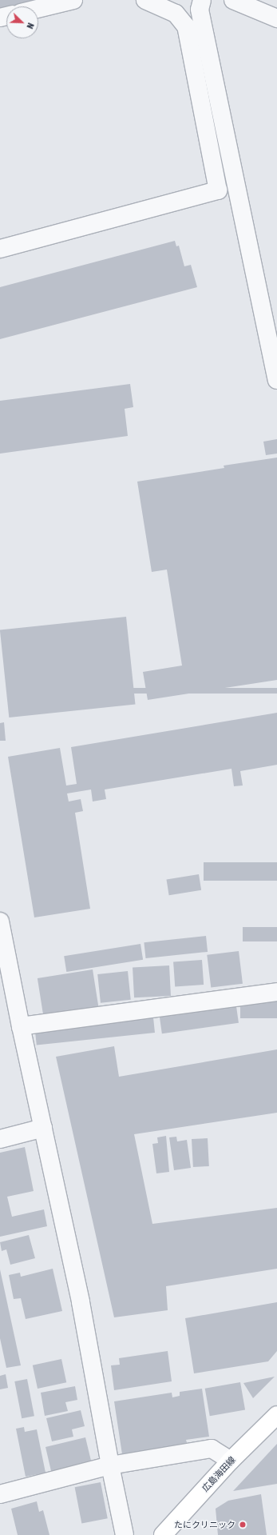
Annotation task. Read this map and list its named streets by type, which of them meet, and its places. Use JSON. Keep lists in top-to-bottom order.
{
  "streets": {
    "main road": ["広島海田線"]
  },
  "places": ["たにクリニック"],
  "north": "bottom right"
}
